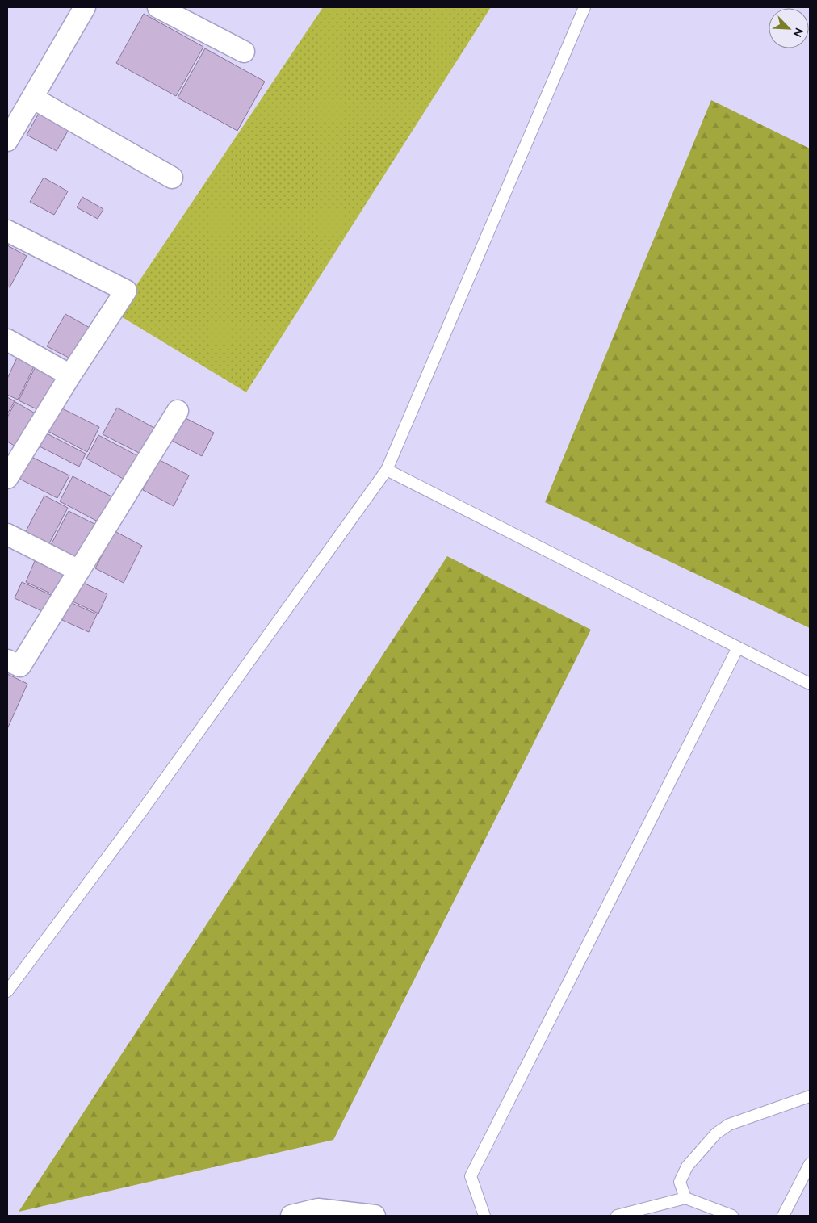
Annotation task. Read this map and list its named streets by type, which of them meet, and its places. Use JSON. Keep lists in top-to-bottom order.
{
  "north": "bottom right"
}
